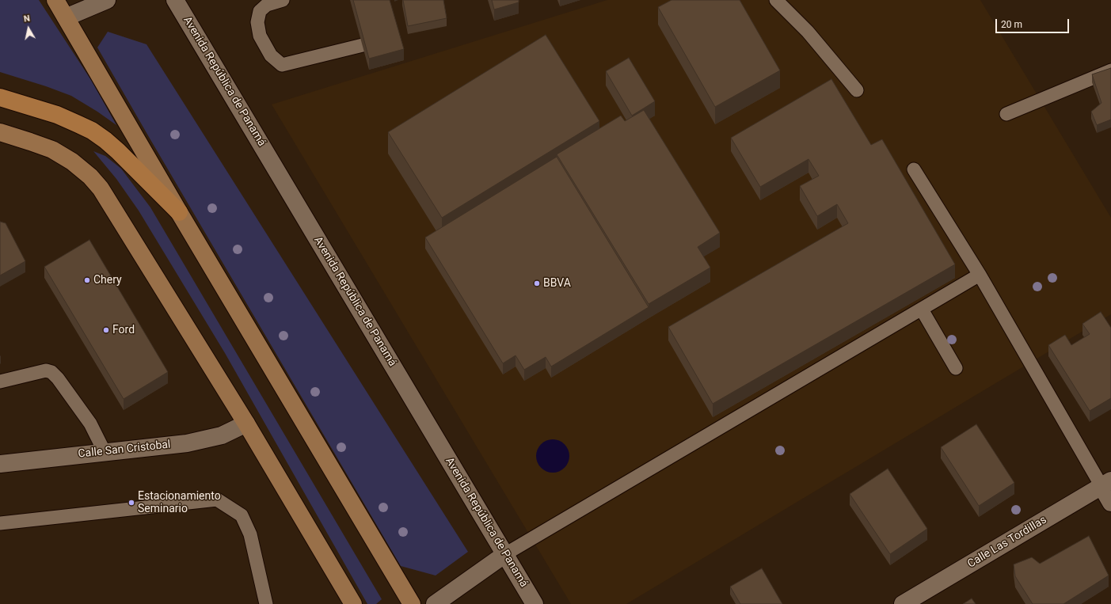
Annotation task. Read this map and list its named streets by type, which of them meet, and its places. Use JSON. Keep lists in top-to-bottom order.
{
  "streets": {
    "street": ["Avenida República de Panamá", "Calle San Cristobal", "Calle Las Tordillas"]
  },
  "places": [
    "Chery",
    "BBVA",
    "Ford",
    "Estacionamiento Seminario"
  ],
  "scale_bar": "20 m",
  "north": "top"
}
